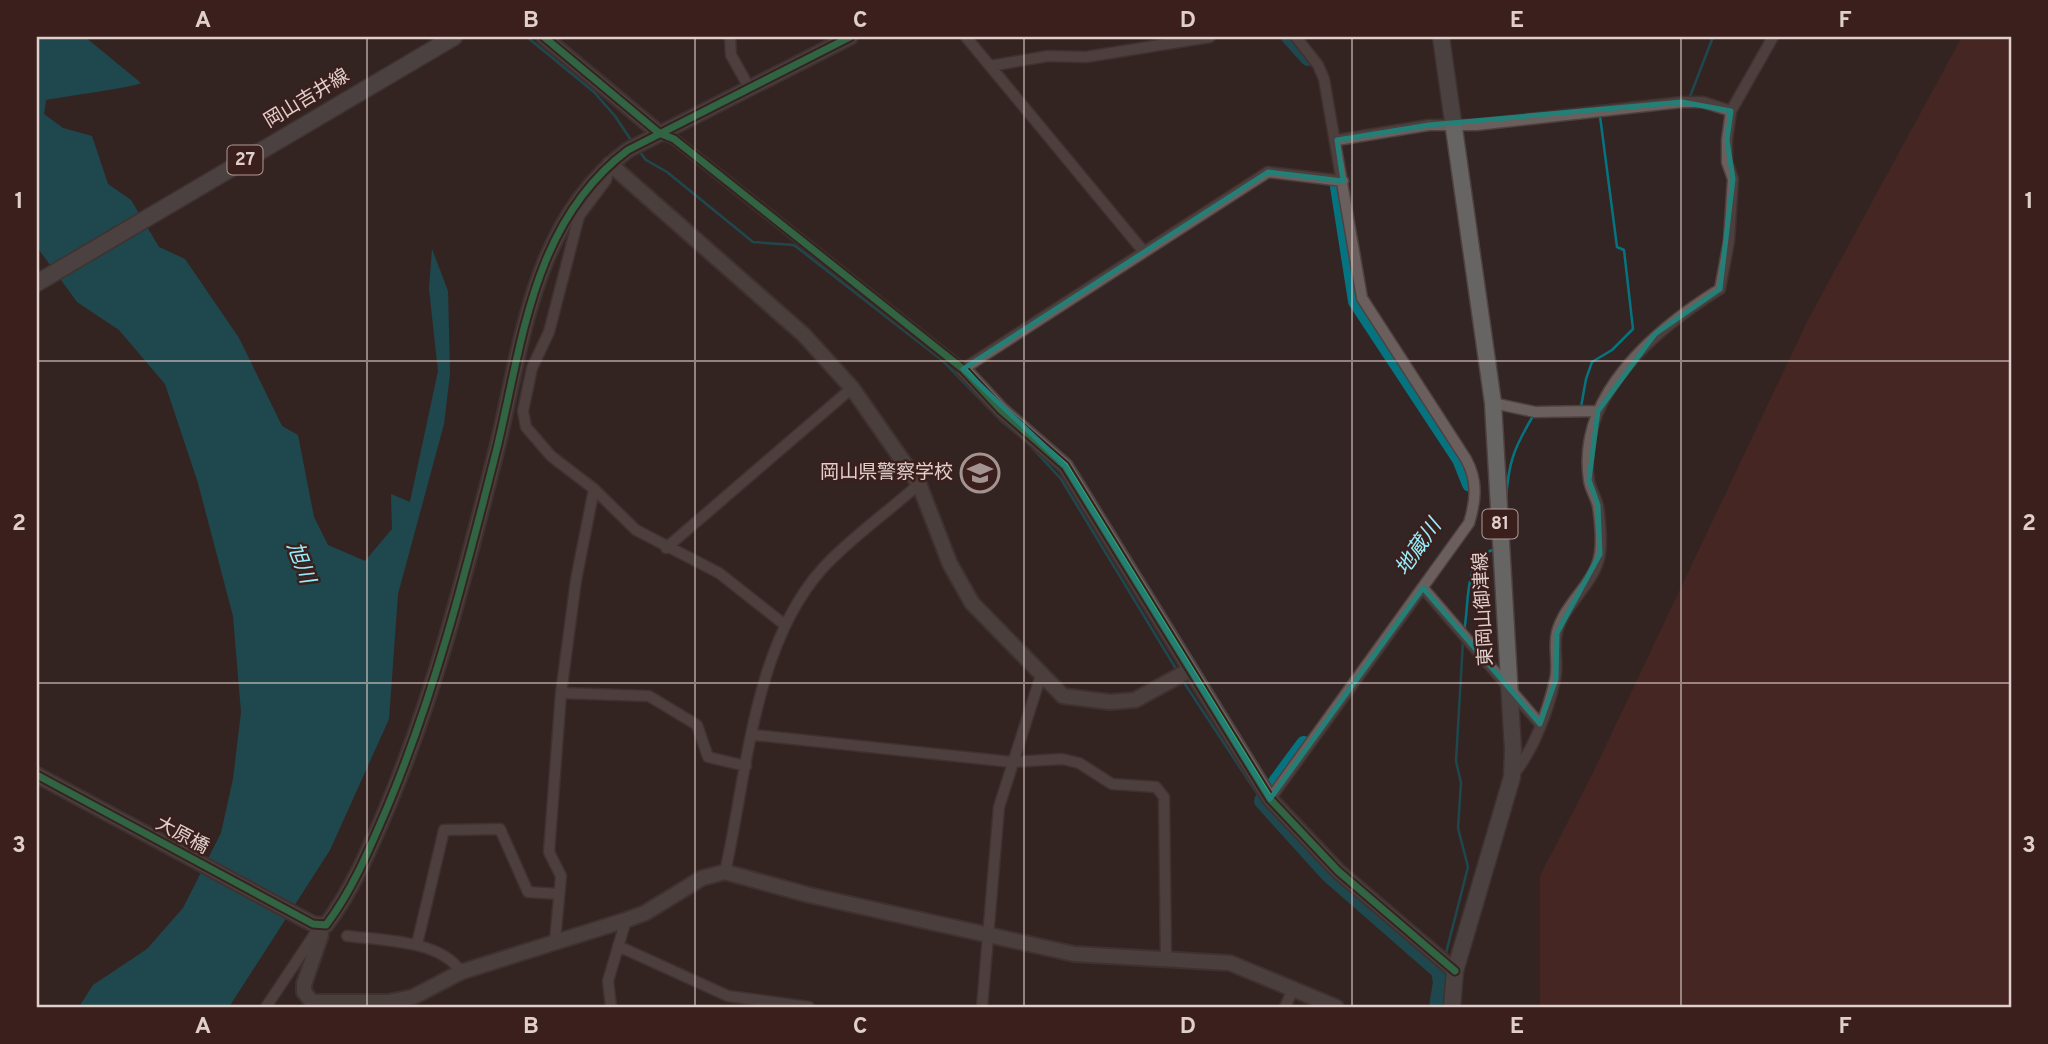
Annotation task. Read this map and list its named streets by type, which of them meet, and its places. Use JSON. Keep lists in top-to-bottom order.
{
  "streets": {
    "main road": [
      "岡山吉井線",
      "27",
      "81",
      "東岡山御津線"
    ],
    "street": ["大原橋"]
  },
  "water": ["地蔵川", "旭川"],
  "places": {
    "school or university": ["岡山県警察学校"]
  },
  "grid": {
    "columns": [
      "A",
      "B",
      "C",
      "D",
      "E",
      "F"
    ],
    "rows": ["1", "2", "3"]
  }
}
